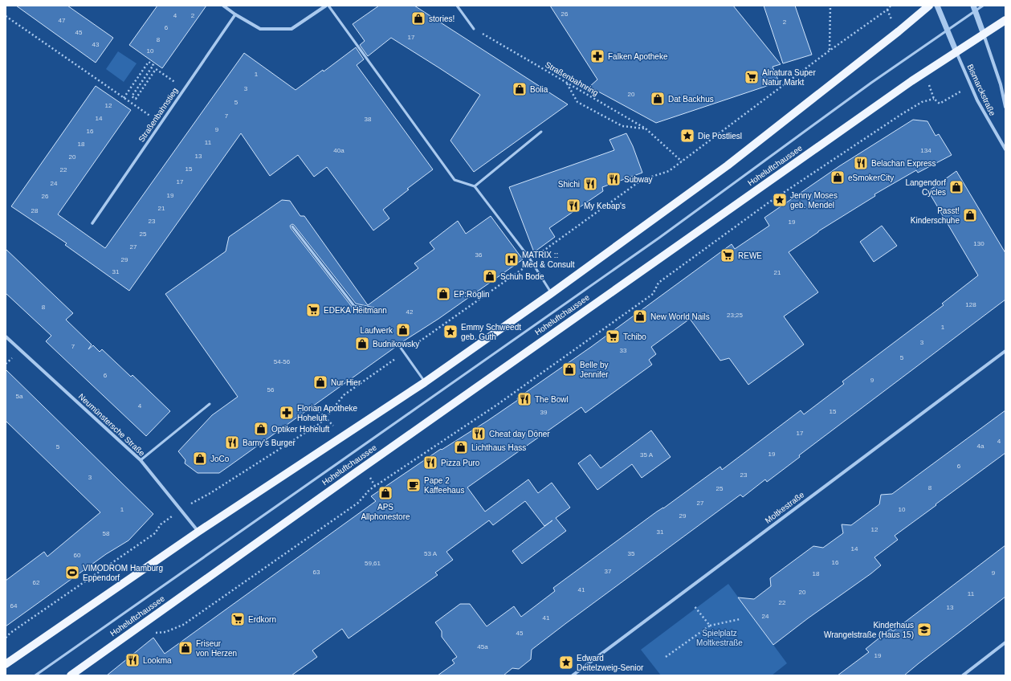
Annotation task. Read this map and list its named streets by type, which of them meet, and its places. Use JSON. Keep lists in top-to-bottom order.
{
  "streets": {
    "main road": ["Hoheluftchaussee"],
    "street": [
      "Bismarckstraße",
      "Straßenbahnstieg",
      "Neumünstersche Straße",
      "Moltkestraße"
    ],
    "path": ["Straßenbahnring"]
  },
  "crossings": [
    ["Bismarckstraße", "Hoheluftchaussee"]
  ],
  "parks": ["Spielplatz Moltkestraße"],
  "places": {
    "shop": [
      "stories!",
      "Bolia",
      "Dat Backhus",
      "eSmokerCity",
      "Langendorf Cycles",
      "Passt! Kinderschuhe",
      "Schuh Bode",
      "EP:Röglin",
      "New World Nails",
      "Laufwerk",
      "Budnikowsky",
      "Belle by Jennifer",
      "Nur Hier",
      "Optiker Hoheluft",
      "Lichthaus Hass",
      "JoCo",
      "APS Allphonestore",
      "Friseur von Herzen"
    ],
    "pharmacy": ["Falken Apotheke", "Florian Apotheke Hoheluft"],
    "supermarket": [
      "Alnatura Super Natur Markt",
      "REWE",
      "EDEKA Heitmann",
      "Tchibo",
      "Erdkorn"
    ],
    "place": [
      "Die Postliesl",
      "Jenny Moses geb. Mendel",
      "Emmy Schweedt geb. Guth",
      "Edward Deitelzweig-Senior"
    ],
    "restaurant": [
      "Belachan Express",
      "Subway",
      "Shichi",
      "My Kebap's",
      "The Bowl",
      "Cheat day Döner",
      "Barny's Burger",
      "Pizza Puro",
      "Lookma"
    ],
    "hospital": ["MATRIX :: Med & Consult"],
    "cafe": ["Pape 2 Kaffeehaus"],
    "sports": ["VIMODROM Hamburg Eppendorf"],
    "school or university": ["Kinderhaus Wrangelstraße (Haus 15)"]
  },
  "house_numbers": [
    "26",
    "4",
    "2",
    "47",
    "2",
    "6",
    "45",
    "17",
    "8",
    "43",
    "10",
    "1",
    "3",
    "20",
    "5",
    "12",
    "7",
    "14",
    "38",
    "9",
    "16",
    "11",
    "18",
    "40a",
    "134",
    "13",
    "20",
    "15",
    "22",
    "17",
    "24",
    "19",
    "26",
    "21",
    "28",
    "23",
    "19",
    "25",
    "130",
    "27",
    "36",
    "29",
    "31",
    "21",
    "128",
    "8",
    "42",
    "23;25",
    "1",
    "3",
    "7",
    "33",
    "5",
    "54-56",
    "6",
    "9",
    "56",
    "5a",
    "4",
    "15",
    "39",
    "17",
    "4",
    "4a",
    "5",
    "19",
    "35 A",
    "6",
    "23",
    "3",
    "8",
    "25",
    "27",
    "1",
    "10",
    "29",
    "12",
    "31",
    "58",
    "14",
    "53 A",
    "35",
    "60",
    "16",
    "59,61",
    "37",
    "63",
    "9",
    "18",
    "62",
    "41",
    "20",
    "11",
    "22",
    "64",
    "13",
    "24",
    "41",
    "45",
    "45a",
    "19"
  ]
}
